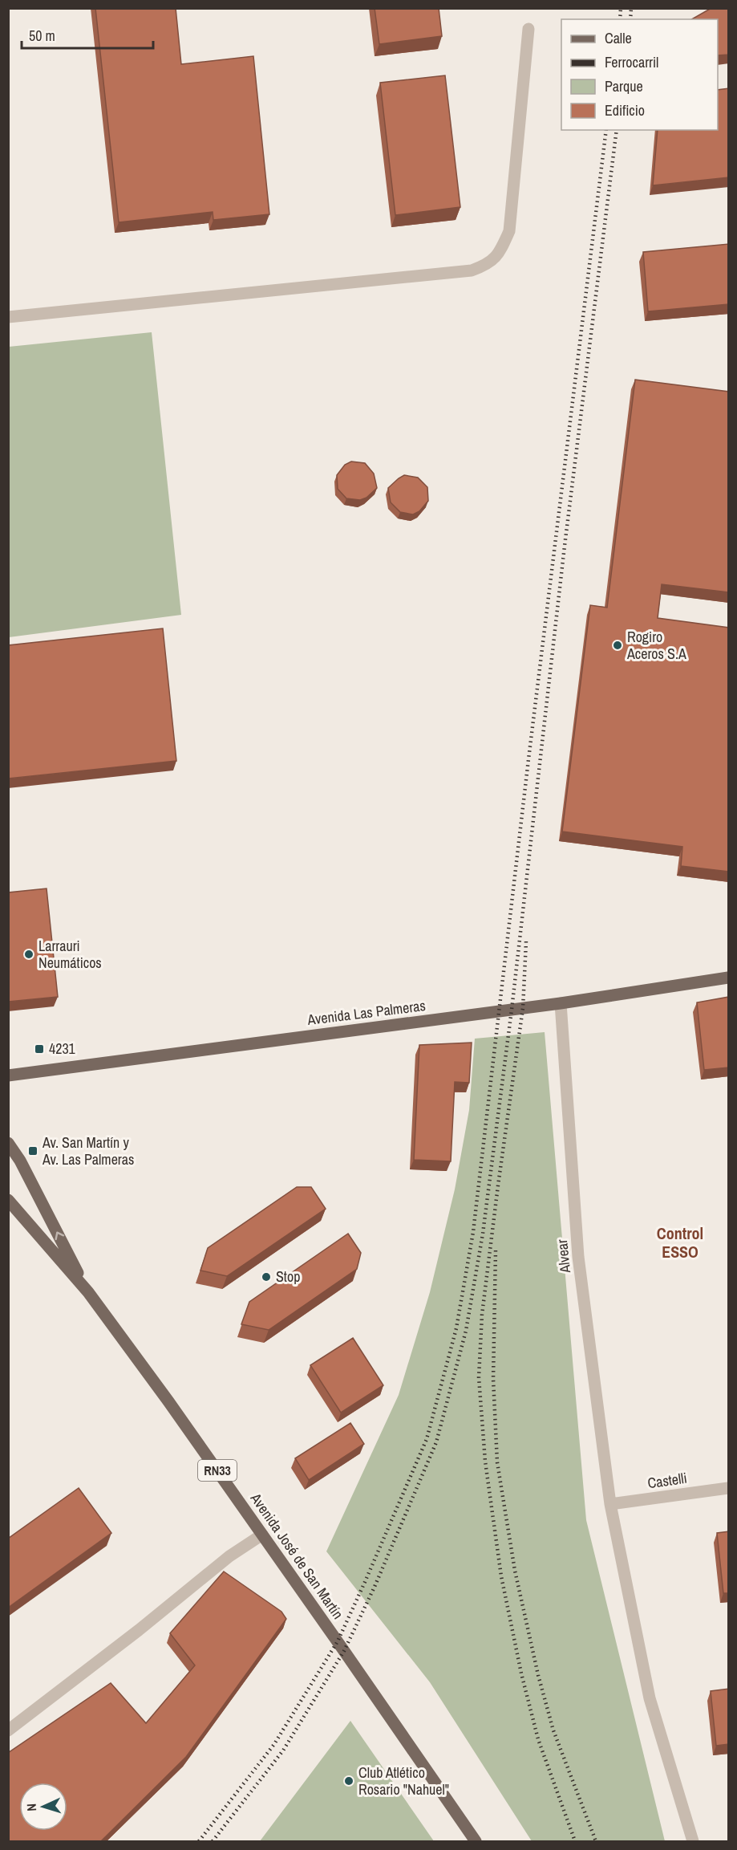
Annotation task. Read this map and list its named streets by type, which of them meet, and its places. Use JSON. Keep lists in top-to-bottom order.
{
  "streets": {
    "main road": ["Avenida Las Palmeras", "RN33", "Avenida José de San Martín"],
    "street": ["Alvear", "Castelli"]
  },
  "crossings": [
    ["Avenida Las Palmeras", "Alvear"],
    ["Alvear", "Castelli"]
  ],
  "districts": ["Control ESSO"],
  "places": {
    "other": [
      "Rogiro Aceros S.A",
      "Larrauri Neumáticos",
      "Stop",
      "Club Atlético Rosario \"Nahuel\""
    ],
    "transit": ["4231", "Av. San Martín y Av. Las Palmeras"]
  },
  "legend": [
    "Calle",
    "Ferrocarril",
    "Parque",
    "Edificio"
  ],
  "scale_bar": "50 m",
  "north": "left"
}
